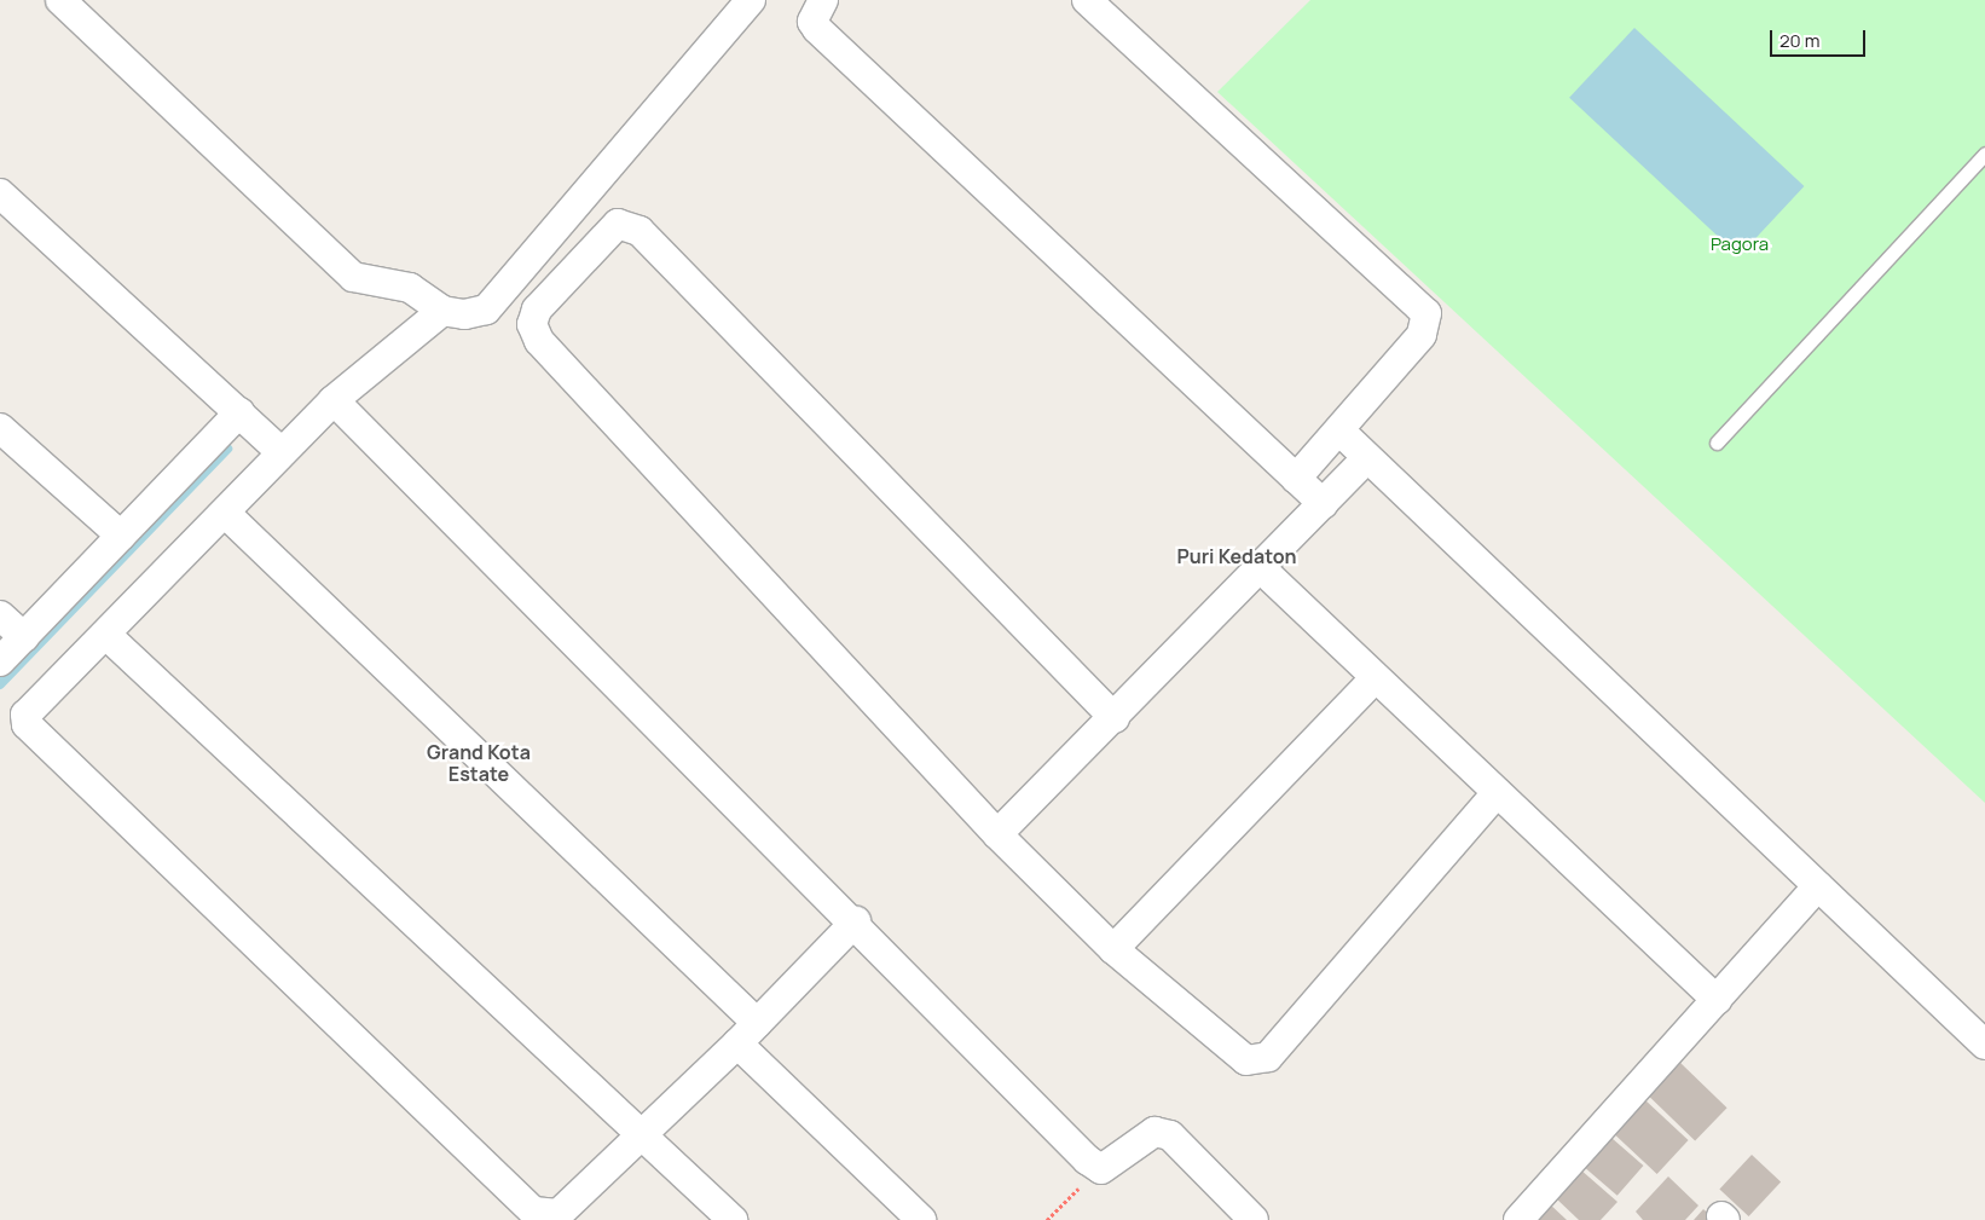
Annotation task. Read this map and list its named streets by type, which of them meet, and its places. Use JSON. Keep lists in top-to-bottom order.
{
  "districts": ["Puri Kedaton", "Grand Kota Estate"],
  "parks": ["Pagora"],
  "scale_bar": "20 m"
}
